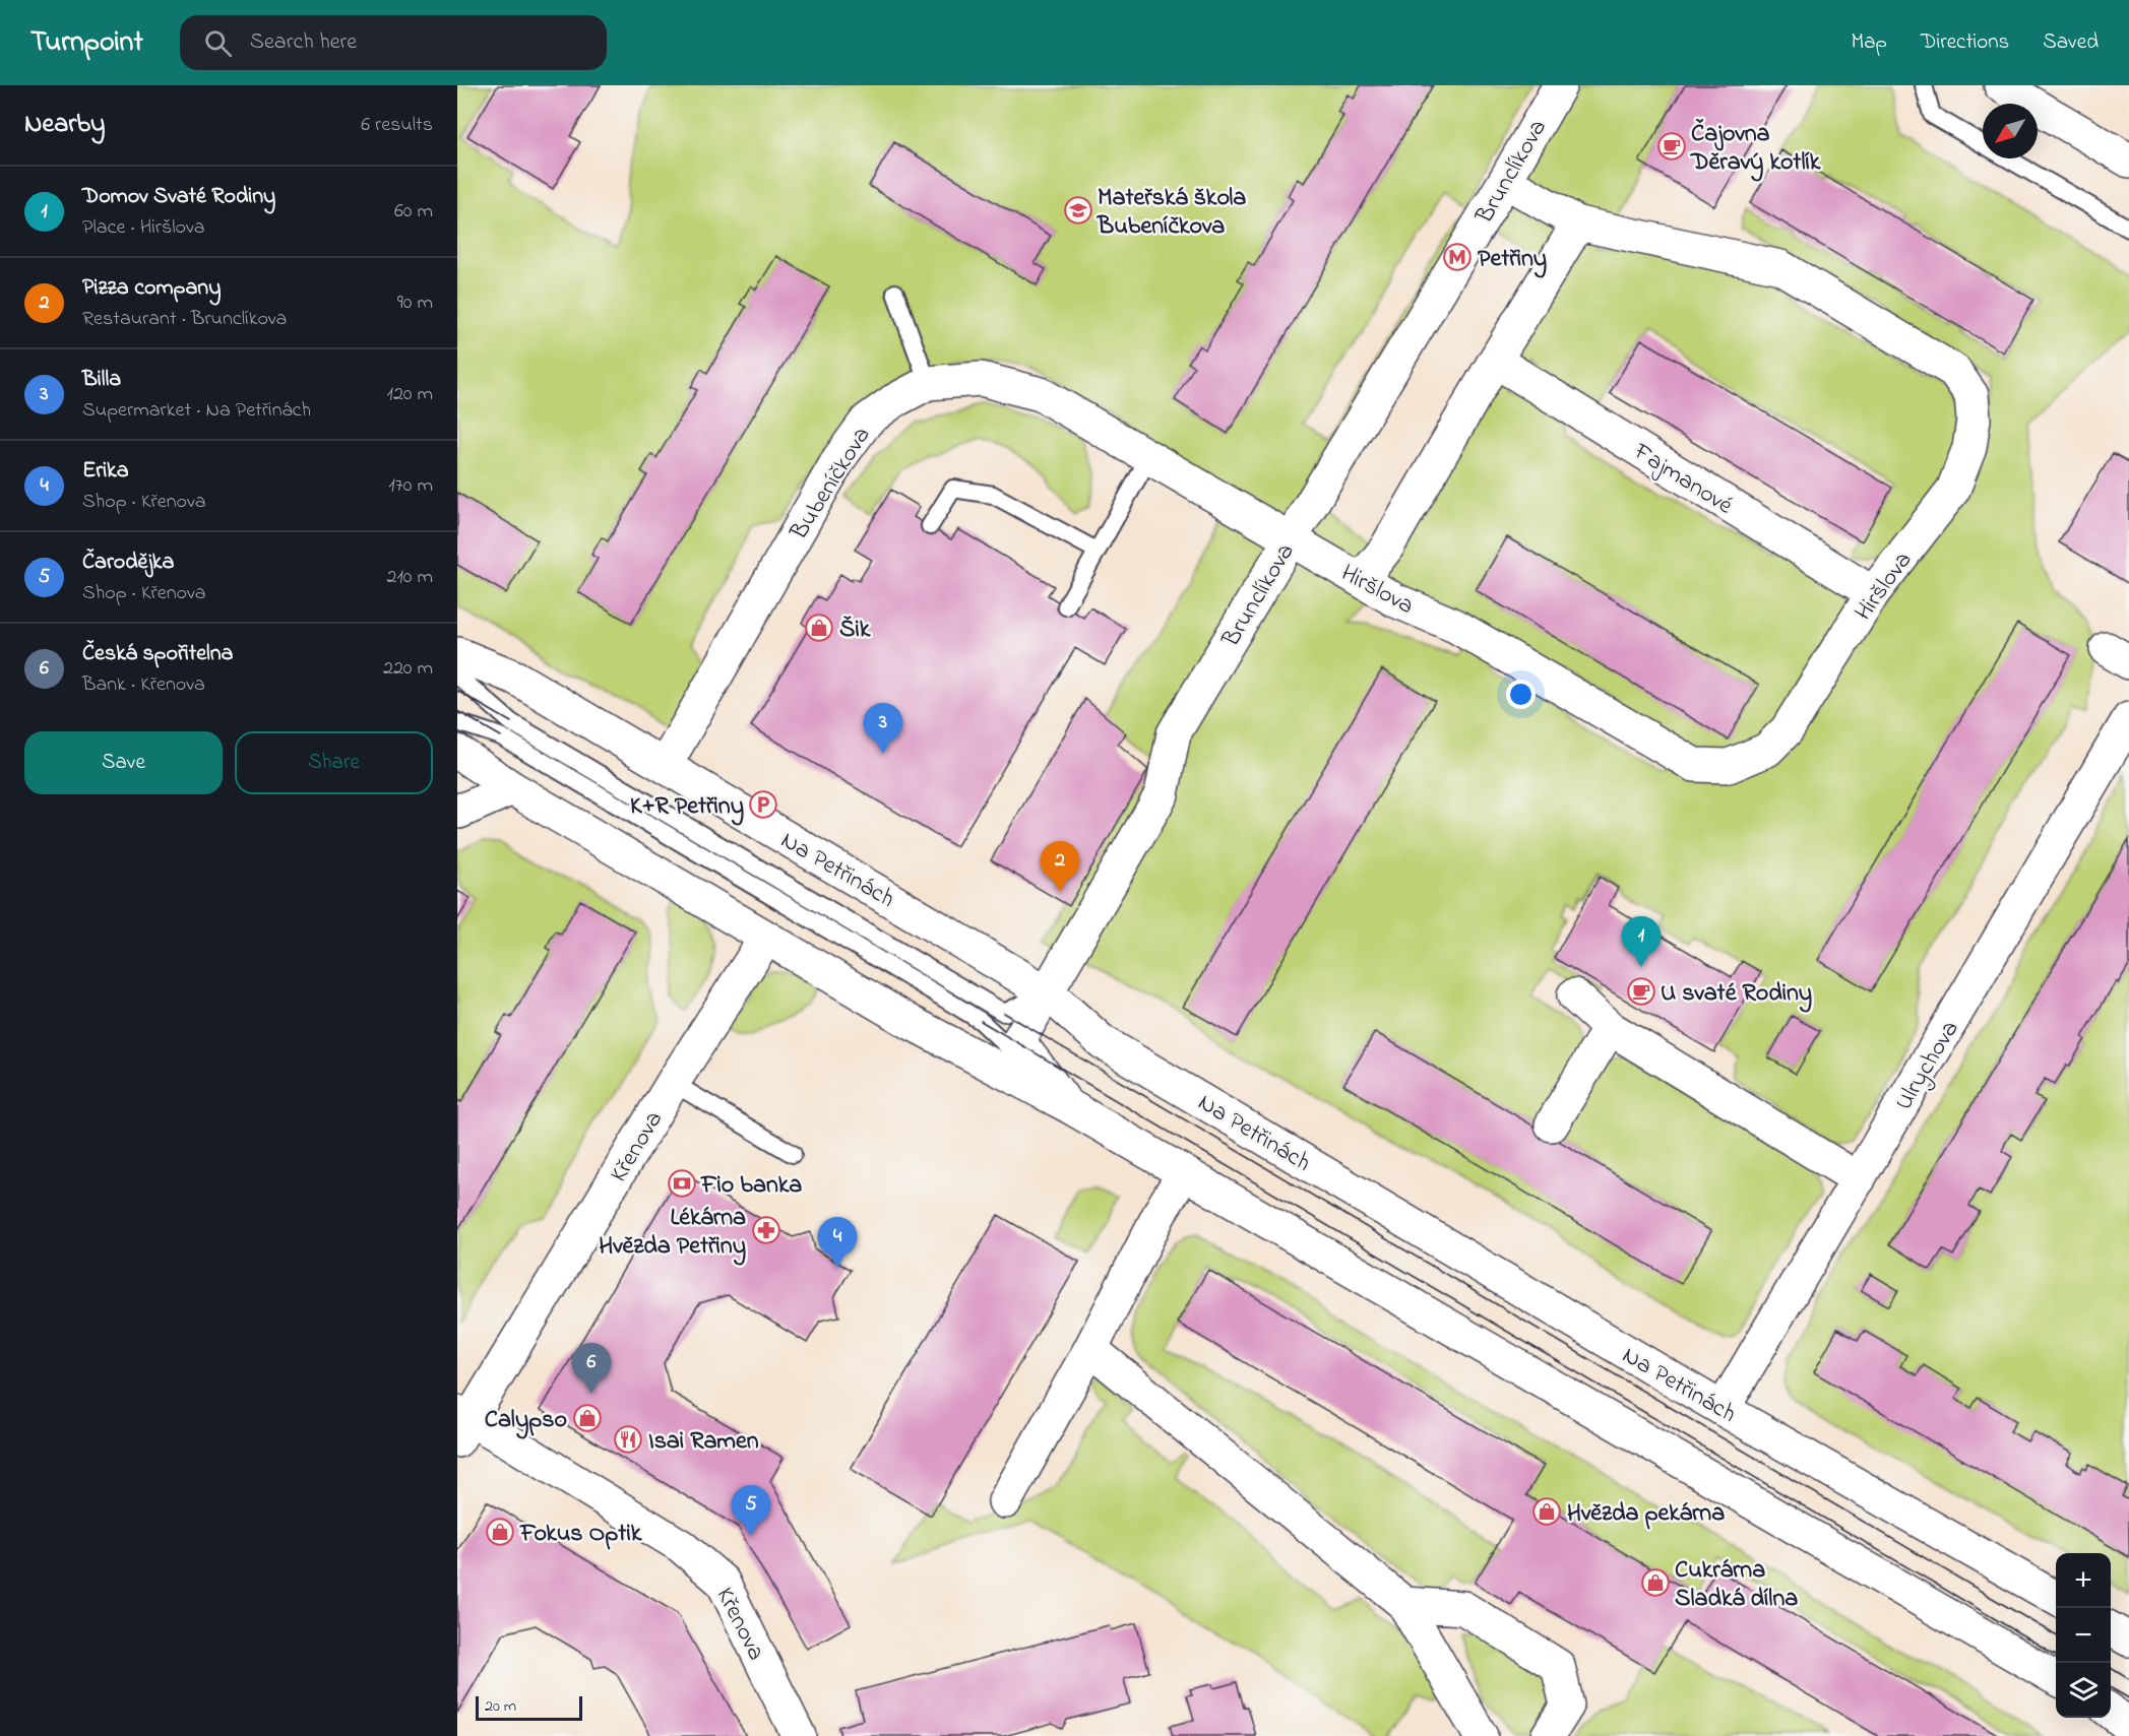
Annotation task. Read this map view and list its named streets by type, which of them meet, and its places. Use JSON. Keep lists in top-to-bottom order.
{
  "streets": {
    "street": [
      "Brunclíkova",
      "Fajmanové",
      "Bubeníčkova",
      "Hiršlova",
      "Na Petřinách",
      "Ulrychova",
      "Křenova"
    ]
  },
  "crossings": [
    ["Brunclíkova", "Bubeníčkova"],
    ["Brunclíkova", "Hiršlova"],
    ["Brunclíkova", "Na Petřinách"],
    ["Fajmanové", "Hiršlova"],
    ["Bubeníčkova", "Hiršlova"],
    ["Bubeníčkova", "Na Petřinách"],
    ["Na Petřinách", "Ulrychova"]
  ],
  "places": {
    "cafe": ["Čajovna Děravý kotlík", "U svaté Rodiny"],
    "school or university": ["Mateřská škola Bubeníčkova"],
    "metro station": ["Petřiny"],
    "shop": [
      "Šik",
      "Calypso",
      "Hvězda pekárna",
      "Fokus Optik",
      "Cukrárna Sladká dílna"
    ],
    "parking": ["K+R Petřiny"],
    "bank": ["Fio banka"],
    "pharmacy": ["Lékárna Hvězda Petřiny"],
    "restaurant": ["Isai Ramen"]
  },
  "scale_bar": "20 m",
  "north": "bottom left",
  "page": {
    "header": "Turnpoint",
    "search": "Search here",
    "nav": ["Map", "Directions", "Saved"],
    "heading": ["Nearby", "6 results"],
    "list": [
      {
        "mark": "1",
        "name": "Domov Svaté Rodiny",
        "note": "Place · Hiršlova",
        "value": "60 m"
      },
      {
        "mark": "2",
        "name": "Pizza company",
        "note": "Restaurant · Brunclíkova",
        "value": "90 m"
      },
      {
        "mark": "3",
        "name": "Billa",
        "note": "Supermarket · Na Petřinách",
        "value": "120 m"
      },
      {
        "mark": "4",
        "name": "Erika",
        "note": "Shop · Křenova",
        "value": "170 m"
      },
      {
        "mark": "5",
        "name": "Čarodějka",
        "note": "Shop · Křenova",
        "value": "210 m"
      },
      {
        "mark": "6",
        "name": "Česká spořitelna",
        "note": "Bank · Křenova",
        "value": "220 m"
      }
    ],
    "pins": [
      "3",
      "2",
      "1",
      "4",
      "6",
      "5"
    ],
    "buttons": ["Save", "Share"],
    "map_buttons": ["+", "−"],
    "scale": "20 m"
  }
}
